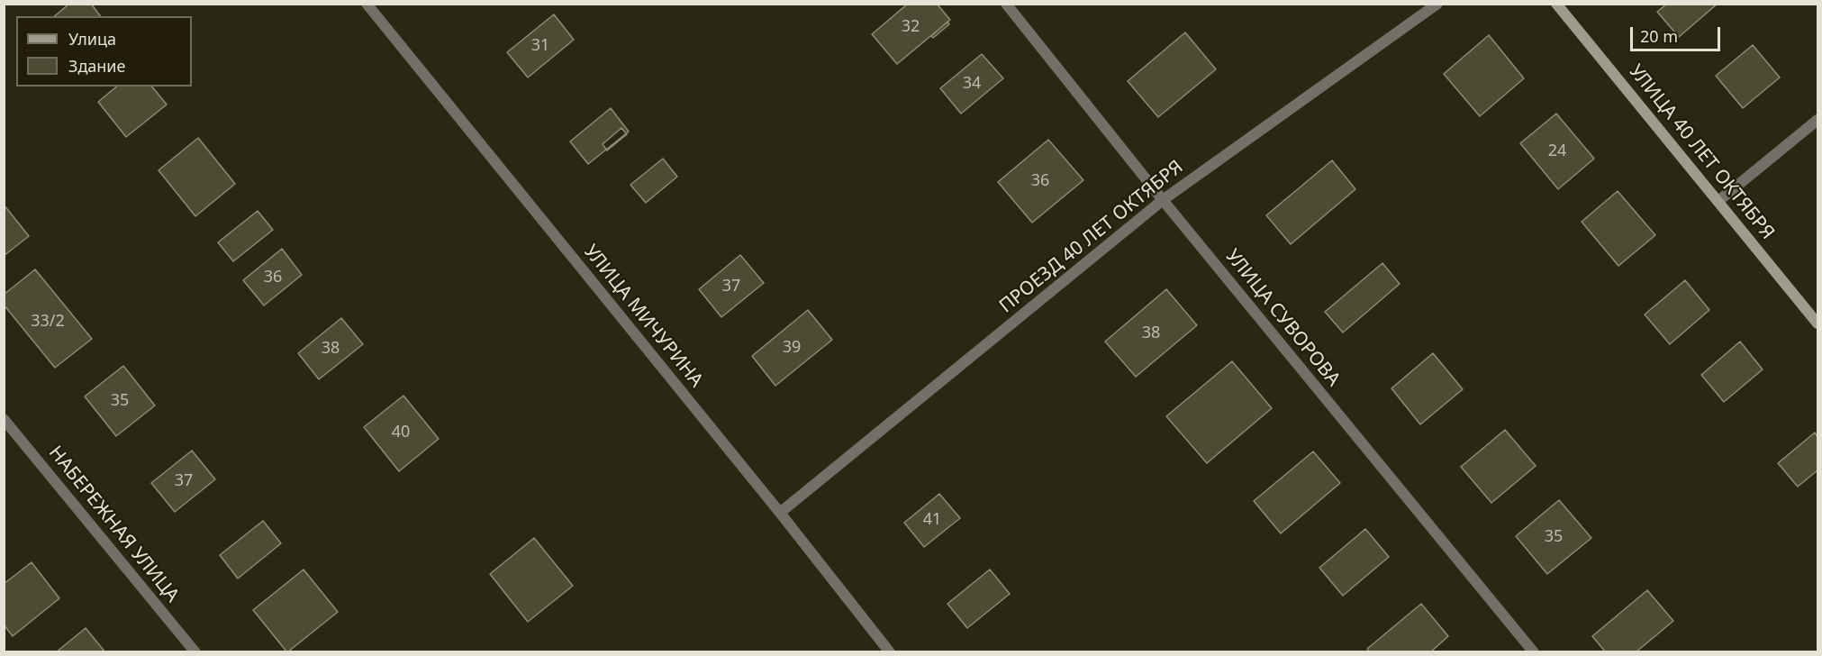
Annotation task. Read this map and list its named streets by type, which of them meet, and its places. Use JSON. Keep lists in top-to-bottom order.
{
  "streets": {
    "street": [
      "УЛИЦА 40 ЛЕТ ОКТЯБРЯ",
      "ПРОЕЗД 40 ЛЕТ ОКТЯБРЯ",
      "УЛИЦА МИЧУРИНА",
      "УЛИЦА СУВОРОВА",
      "НАБЕРЕЖНАЯ УЛИЦА"
    ]
  },
  "crossings": [
    ["ПРОЕЗД 40 ЛЕТ ОКТЯБРЯ", "УЛИЦА МИЧУРИНА"],
    ["ПРОЕЗД 40 ЛЕТ ОКТЯБРЯ", "УЛИЦА СУВОРОВА"]
  ],
  "house_numbers": [
    "32",
    "31",
    "34",
    "24",
    "36",
    "36",
    "37",
    "33/2",
    "38",
    "39",
    "38",
    "35",
    "40",
    "37",
    "41",
    "35"
  ],
  "legend": ["Улица", "Здание"],
  "scale_bar": "20 m"
}
